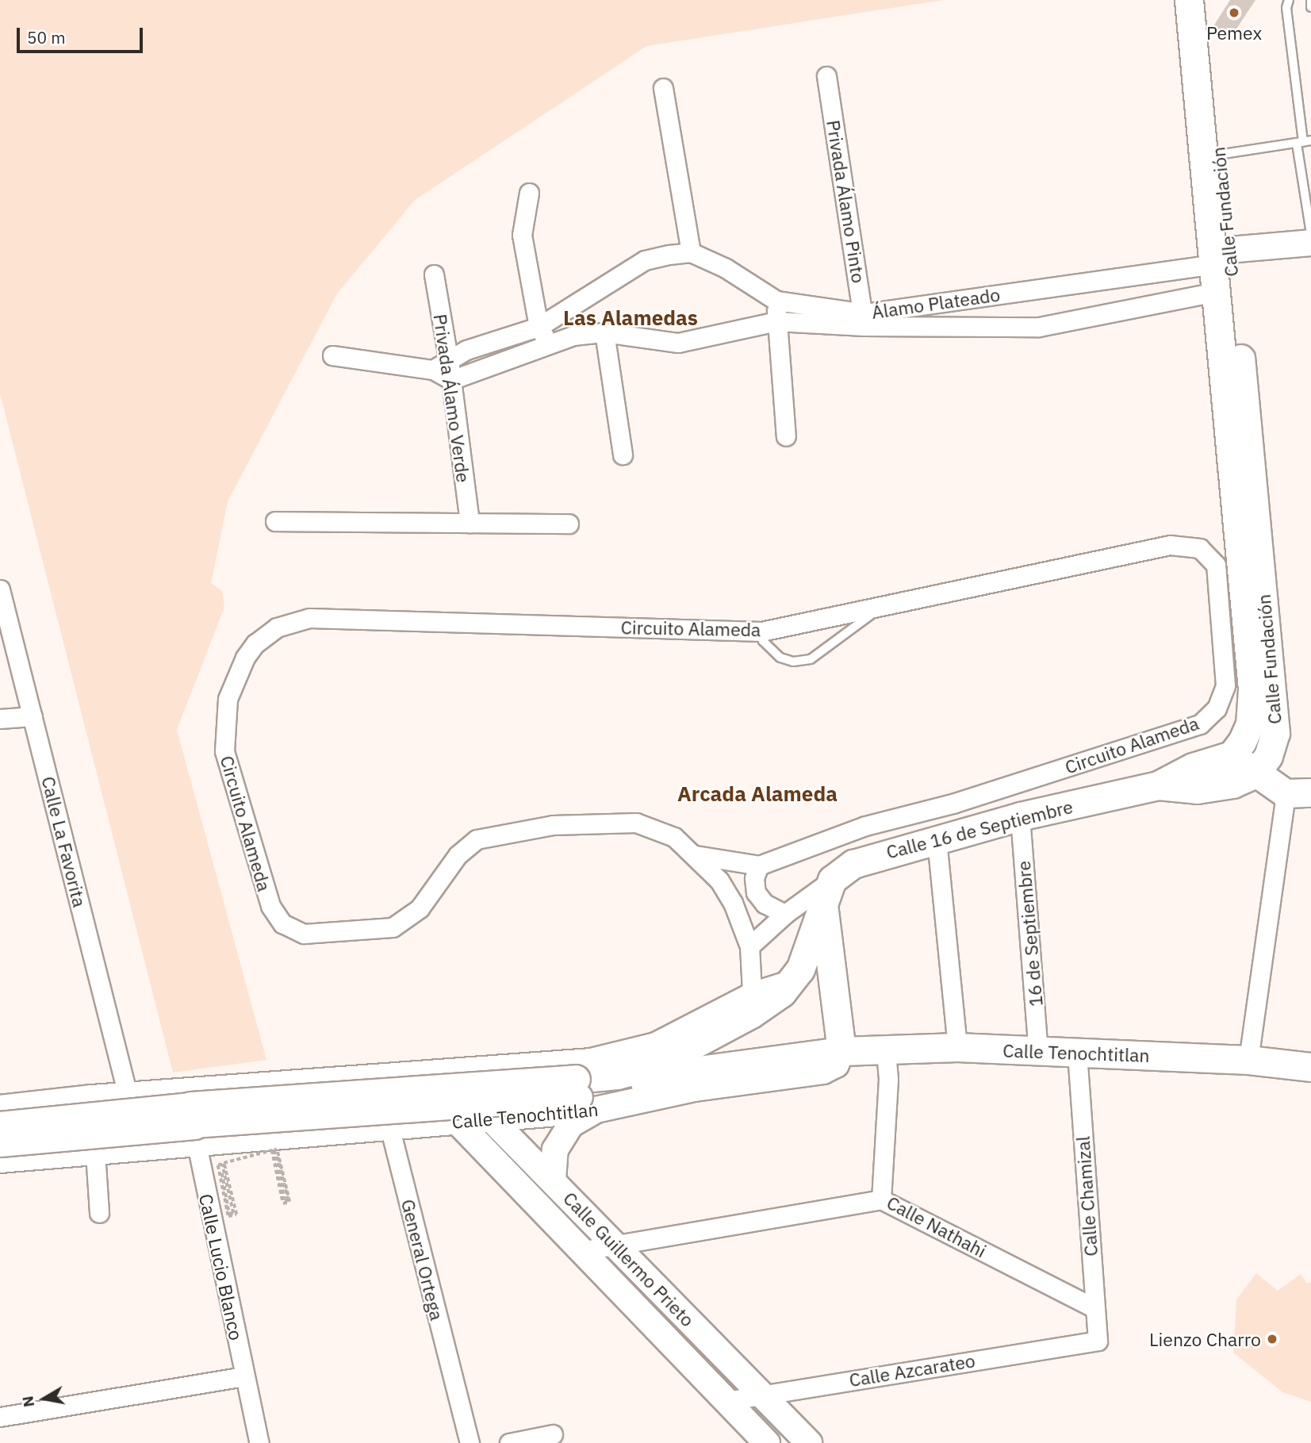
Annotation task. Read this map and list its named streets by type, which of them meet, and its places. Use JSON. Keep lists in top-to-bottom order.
{
  "streets": {
    "main road": ["Calle Fundación", "Calle 16 de Septiembre", "Calle Tenochtitlan"],
    "street": [
      "Privada Álamo Pinto",
      "Álamo Plateado",
      "Privada Álamo Verde",
      "Circuito Alameda",
      "Calle La Favorita",
      "16 de Septiembre",
      "Calle Chamizal",
      "Calle Nathahi",
      "Calle Guillermo Prieto",
      "General Ortega",
      "Calle Lucio Blanco",
      "Calle Azcarateo"
    ]
  },
  "crossings": [
    ["Privada Álamo Pinto", "Álamo Plateado"],
    ["Calle Fundación", "Álamo Plateado"],
    ["Álamo Plateado", "Privada Álamo Verde"],
    ["Calle 16 de Septiembre", "16 de Septiembre"],
    ["16 de Septiembre", "Calle Tenochtitlan"],
    ["Calle Tenochtitlan", "Calle Chamizal"],
    ["Calle Tenochtitlan", "Calle Nathahi"],
    ["Calle Tenochtitlan", "Calle Guillermo Prieto"],
    ["Calle Tenochtitlan", "General Ortega"],
    ["Calle Tenochtitlan", "Calle Lucio Blanco"],
    ["Calle Chamizal", "Calle Nathahi"],
    ["Calle Chamizal", "Calle Azcarateo"],
    ["Calle Guillermo Prieto", "Calle Azcarateo"]
  ],
  "districts": ["Las Alamedas", "Arcada Alameda"],
  "places": ["Pemex", "Lienzo Charro"],
  "scale_bar": "50 m",
  "north": "left"
}
